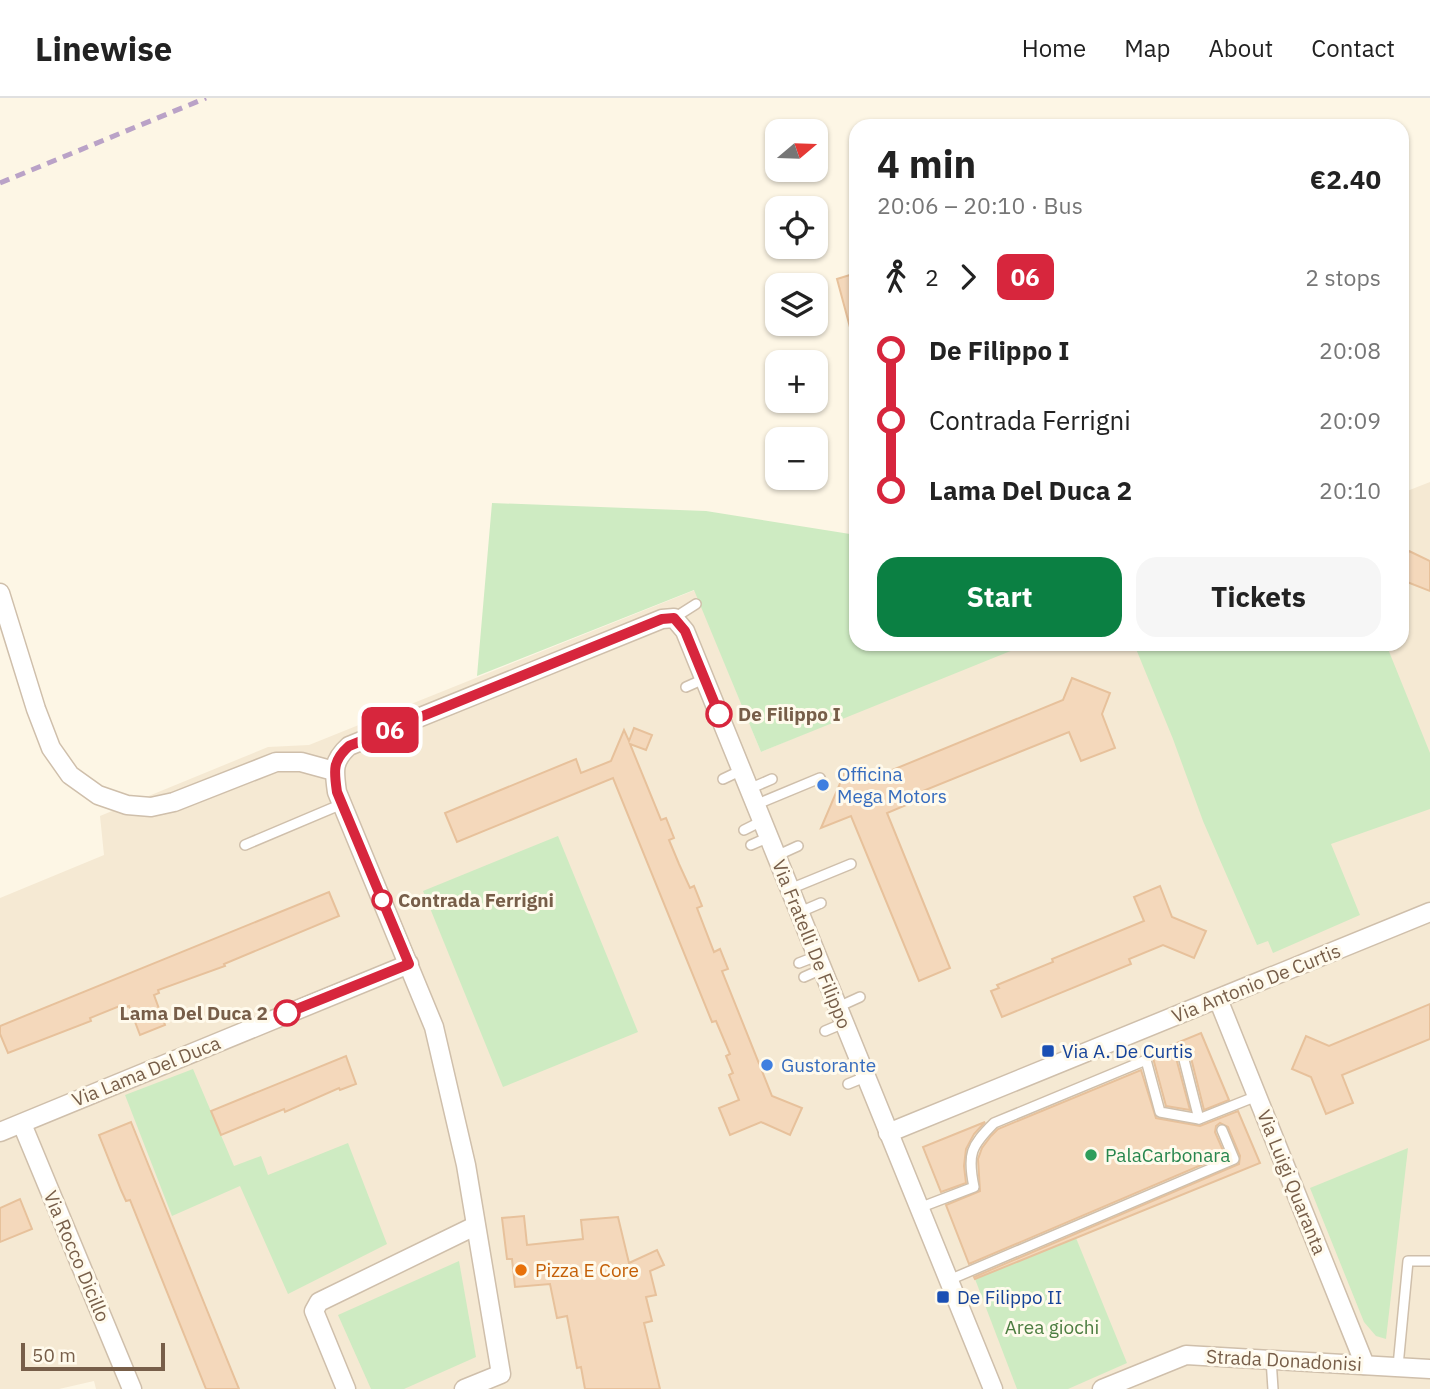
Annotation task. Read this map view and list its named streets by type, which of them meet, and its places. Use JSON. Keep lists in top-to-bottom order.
{
  "streets": {
    "street": [
      "Via Fratelli De Filippo",
      "Via Antonio De Curtis",
      "Via Lama Del Duca",
      "Via Luigi Quaranta",
      "Via Rocco Dicillo",
      "Strada Donadonisi"
    ]
  },
  "crossings": [
    ["Via Fratelli De Filippo", "Via Antonio De Curtis"],
    ["Via Antonio De Curtis", "Via Luigi Quaranta"],
    ["Via Lama Del Duca", "Via Rocco Dicillo"],
    ["Via Luigi Quaranta", "Strada Donadonisi"]
  ],
  "parks": ["Area giochi"],
  "places": {
    "other": [
      "De Filippo I",
      "Officina Mega Motors",
      "Contrada Ferrigni",
      "Lama Del Duca 2",
      "Gustorante",
      "PalaCarbonara",
      "Pizza E Core"
    ],
    "transit": ["Via A. De Curtis", "De Filippo II"]
  },
  "lines": ["bus line 06"],
  "scale_bar": "50 m",
  "north": "right",
  "page": {
    "header": "Linewise",
    "nav": [
      "Home",
      "Map",
      "About",
      "Contact"
    ],
    "on_map": "06",
    "map_buttons": ["+", "−"],
    "heading": ["4 min", "20:06 – 20:10 · Bus", "€2.40"],
    "legs": ["2", "06", "2 stops"],
    "list": [
      {
        "name": "De Filippo I",
        "value": "20:08"
      },
      {
        "name": "Contrada Ferrigni",
        "value": "20:09"
      },
      {
        "name": "Lama Del Duca 2",
        "value": "20:10"
      }
    ],
    "buttons": ["Start", "Tickets"],
    "scale": "50 m"
  }
}
